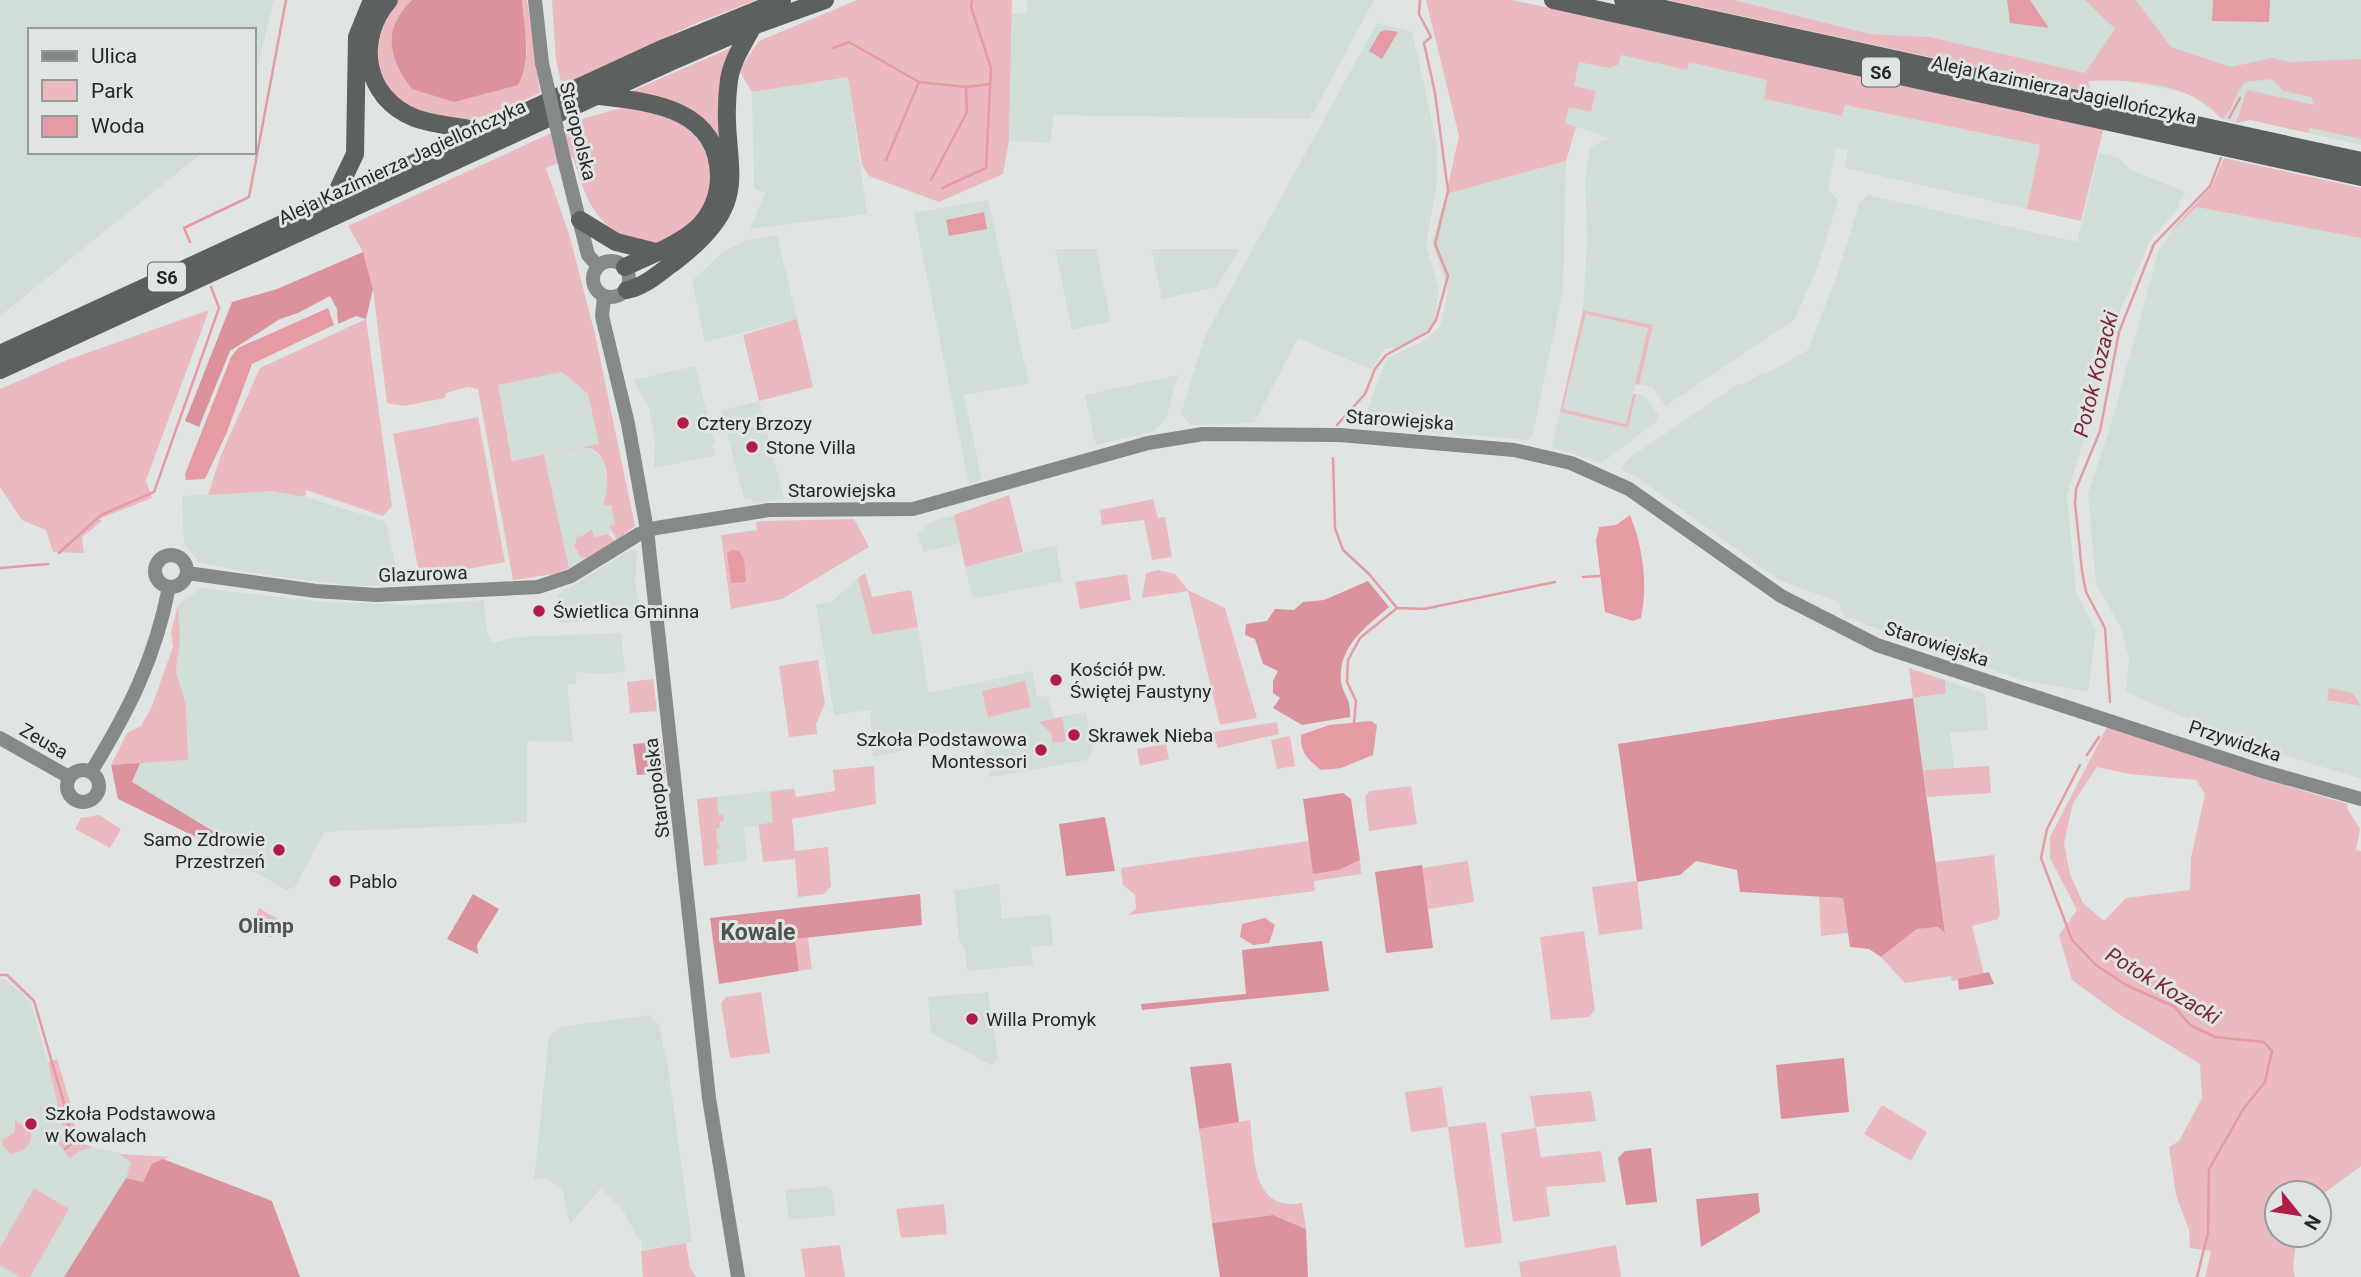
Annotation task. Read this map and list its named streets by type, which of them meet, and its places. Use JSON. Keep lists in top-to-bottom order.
{
  "streets": {
    "highway": ["S6", "Aleja Kazimierza Jagiellończyka"],
    "street": [
      "Staropolska",
      "Starowiejska",
      "Glazurowa",
      "Zeusa",
      "Przywidzka"
    ]
  },
  "crossings": [
    ["Staropolska", "Starowiejska"],
    ["Staropolska", "Glazurowa"],
    ["Starowiejska", "Glazurowa"],
    ["Starowiejska", "Przywidzka"]
  ],
  "districts": ["Olimp", "Kowale"],
  "water": ["Potok Kozacki"],
  "places": [
    "Cztery Brzozy",
    "Stone Villa",
    "Świetlica Gminna",
    "Kościół pw. Świętej Faustyny",
    "Skrawek Nieba",
    "Szkoła Podstawowa Montessori",
    "Samo Zdrowie Przestrzeń",
    "Pablo",
    "Willa Promyk",
    "Szkoła Podstawowa w Kowalach"
  ],
  "legend": ["Ulica", "Park", "Woda"],
  "north": "bottom right"
}
